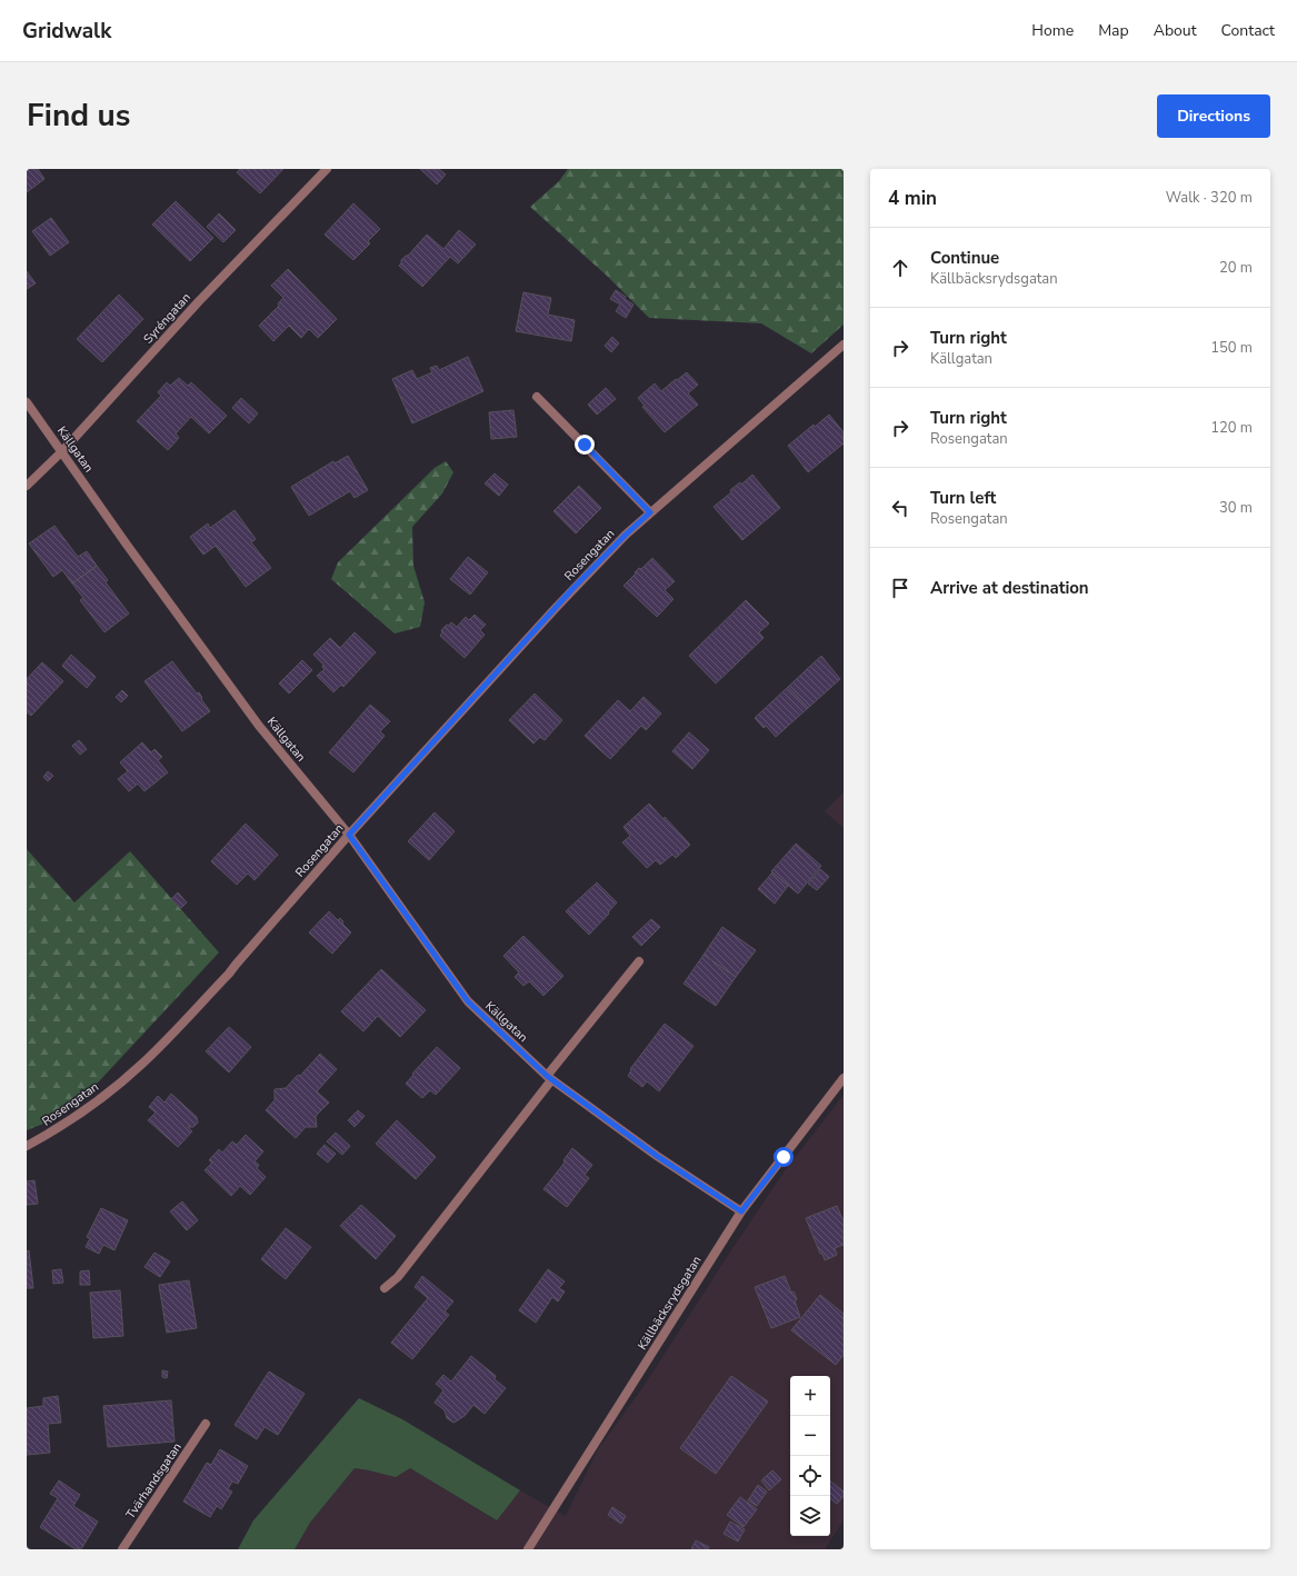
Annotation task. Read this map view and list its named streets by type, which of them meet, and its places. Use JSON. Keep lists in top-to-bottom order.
{
  "streets": {
    "street": [
      "Syréngatan",
      "Källgatan",
      "Rosengatan",
      "Källbäcksrydsgatan",
      "Tvärhandsgatan"
    ]
  },
  "crossings": [
    ["Syréngatan", "Källgatan"],
    ["Källgatan", "Rosengatan"],
    ["Källgatan", "Källbäcksrydsgatan"]
  ],
  "page": {
    "header": "Gridwalk",
    "nav": [
      "Home",
      "Map",
      "About",
      "Contact"
    ],
    "title": "Find us",
    "buttons": "Directions",
    "heading": ["4 min", "Walk · 320 m"],
    "list": [
      ["Continue", "Källbäcksrydsgatan", "20 m"],
      ["Turn right", "Källgatan", "150 m"],
      ["Turn right", "Rosengatan", "120 m"],
      ["Turn left", "Rosengatan", "30 m"],
      "Arrive at destination"
    ],
    "map_buttons": ["+", "−"]
  }
}
